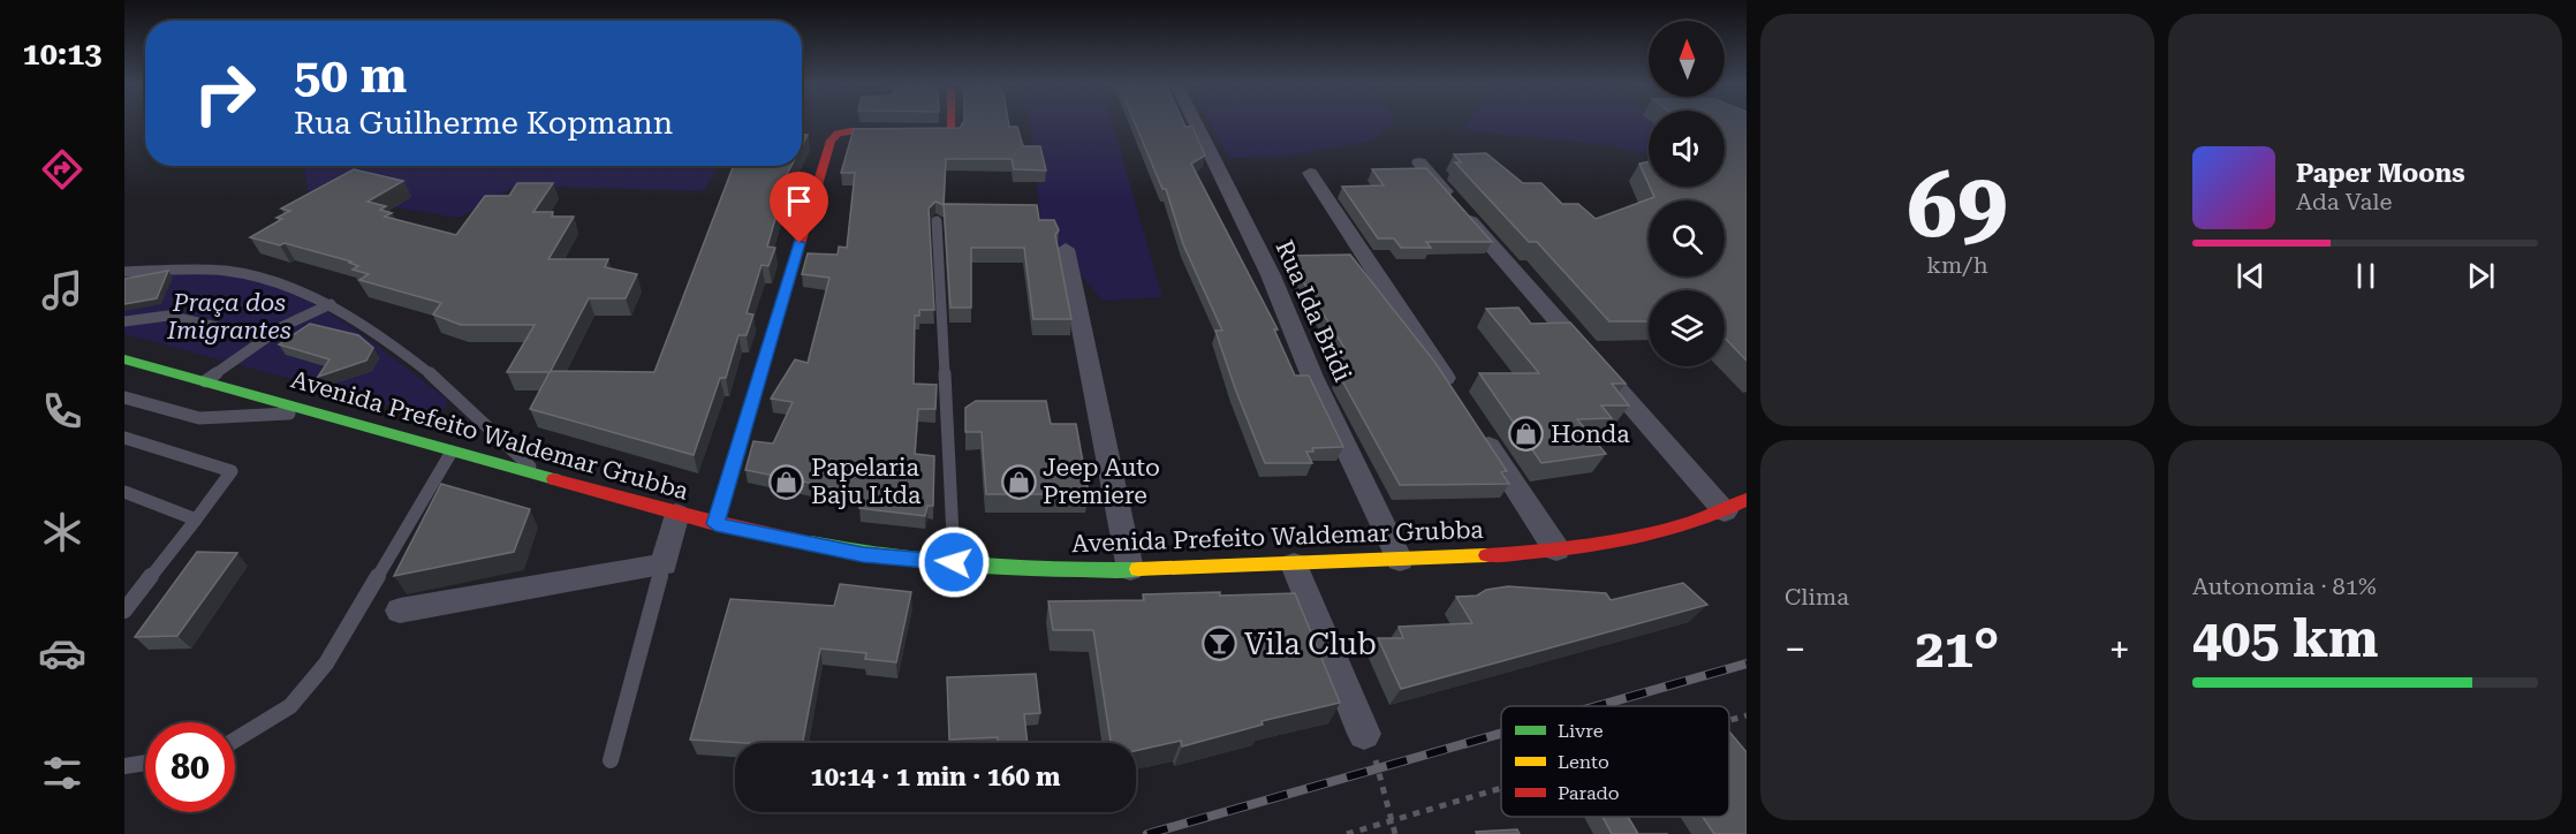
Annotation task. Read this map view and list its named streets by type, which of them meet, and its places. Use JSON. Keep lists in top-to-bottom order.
{
  "streets": {
    "main road": ["Avenida Prefeito Waldemar Grubba"],
    "street": ["Rua Ida Bridi"]
  },
  "crossings": [
    ["Rua Ida Bridi", "Avenida Prefeito Waldemar Grubba"]
  ],
  "parks": ["Praça dos Imigrantes"],
  "places": {
    "shop": ["Honda", "Papelaria Baju Ltda", "Jeep Auto Premiere"],
    "bar": ["Vila Club"]
  },
  "legend": ["Livre", "Lento", "Parado"],
  "north": "top",
  "page": {
    "tabs": "10:13",
    "tile": [
      ["69", "km/h"],
      "Clima",
      ["Autonomia · 81%", "405 km"]
    ],
    "turn": ["50 m", "Rua Guilherme Kopmann"],
    "song": ["Paper Moons", "Ada Vale"],
    "heat": ["−", "21°", "+"],
    "limit": "80",
    "trip": "10:14 · 1 min · 160 m"
  }
}
